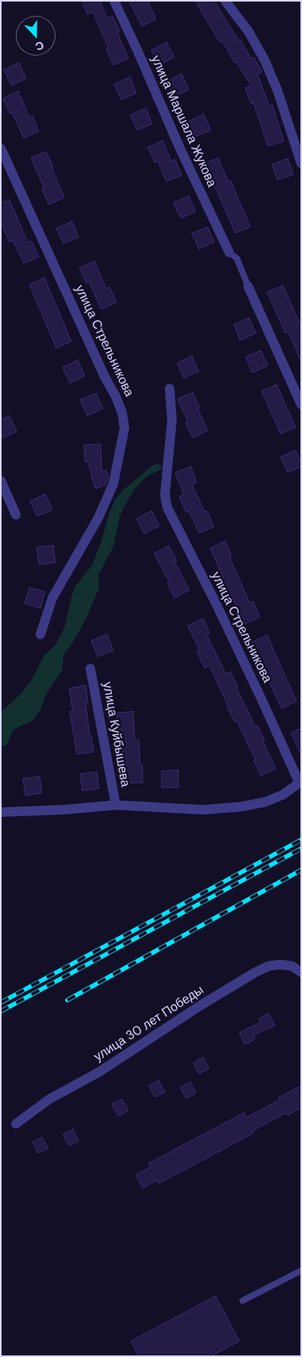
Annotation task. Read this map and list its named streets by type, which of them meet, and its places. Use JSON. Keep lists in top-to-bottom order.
{
  "streets": {
    "street": [
      "улица Маршала Жукова",
      "улица Стрельникова",
      "улица Куйбышева",
      "улица 30 лет Победы"
    ]
  },
  "north": "bottom"
}
